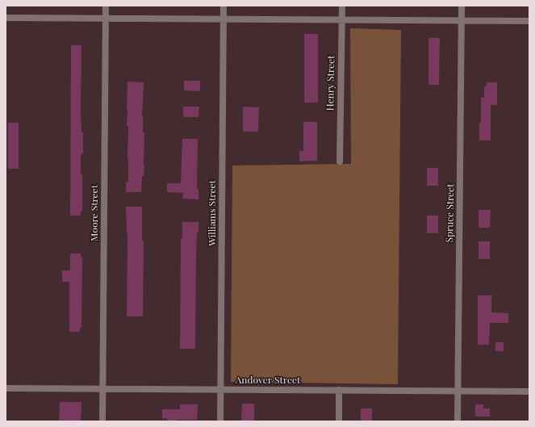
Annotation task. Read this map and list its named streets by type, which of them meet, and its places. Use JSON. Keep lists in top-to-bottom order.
{
  "streets": {
    "street": [
      "Henry Street",
      "Moore Street",
      "Williams Street",
      "Spruce Street",
      "Andover Street"
    ]
  },
  "crossings": [
    ["Moore Street", "Andover Street"],
    ["Williams Street", "Andover Street"],
    ["Spruce Street", "Andover Street"]
  ]
}
